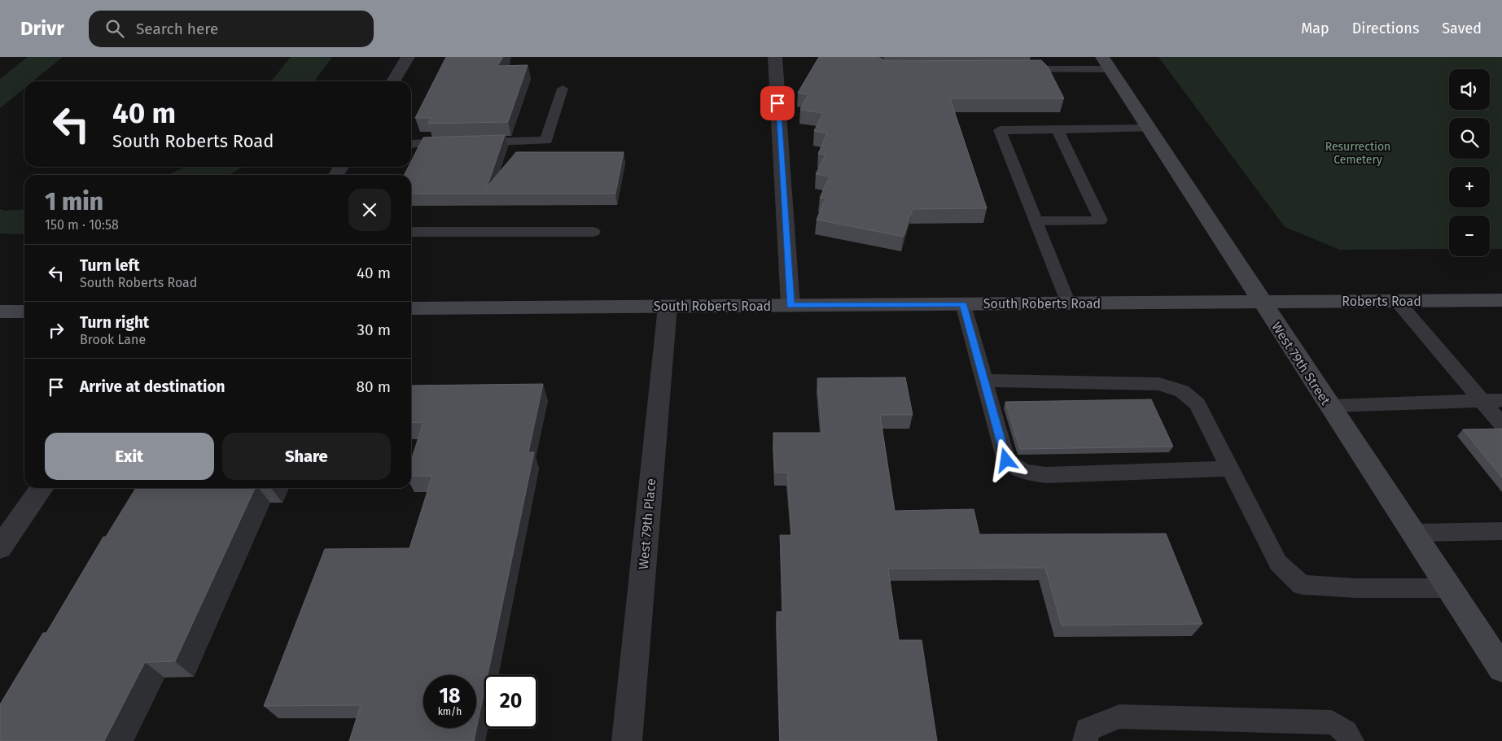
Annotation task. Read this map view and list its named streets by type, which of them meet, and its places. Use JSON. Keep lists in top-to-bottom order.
{
  "streets": {
    "street": [
      "Roberts Road",
      "South Roberts Road",
      "West 79th Street",
      "West 79th Place"
    ]
  },
  "crossings": [
    ["Roberts Road", "South Roberts Road"],
    ["Roberts Road", "West 79th Street"],
    ["South Roberts Road", "West 79th Street"],
    ["South Roberts Road", "West 79th Place"]
  ],
  "parks": ["Resurrection Cemetery"],
  "page": {
    "header": "Drivr",
    "search": "Search here",
    "nav": ["Map", "Directions", "Saved"],
    "map_buttons": ["+", "−"],
    "turn": ["40 m", "South Roberts Road"],
    "heading": ["1 min", "150 m · 10:58"],
    "list": [
      {
        "name": "Turn left",
        "note": "South Roberts Road",
        "value": "40 m"
      },
      {
        "name": "Turn right",
        "note": "Brook Lane",
        "value": "30 m"
      },
      {
        "name": "Arrive at destination",
        "value": "80 m"
      }
    ],
    "buttons": ["Exit", "Share"],
    "speed": "18 km/h",
    "limit": "20"
  }
}
